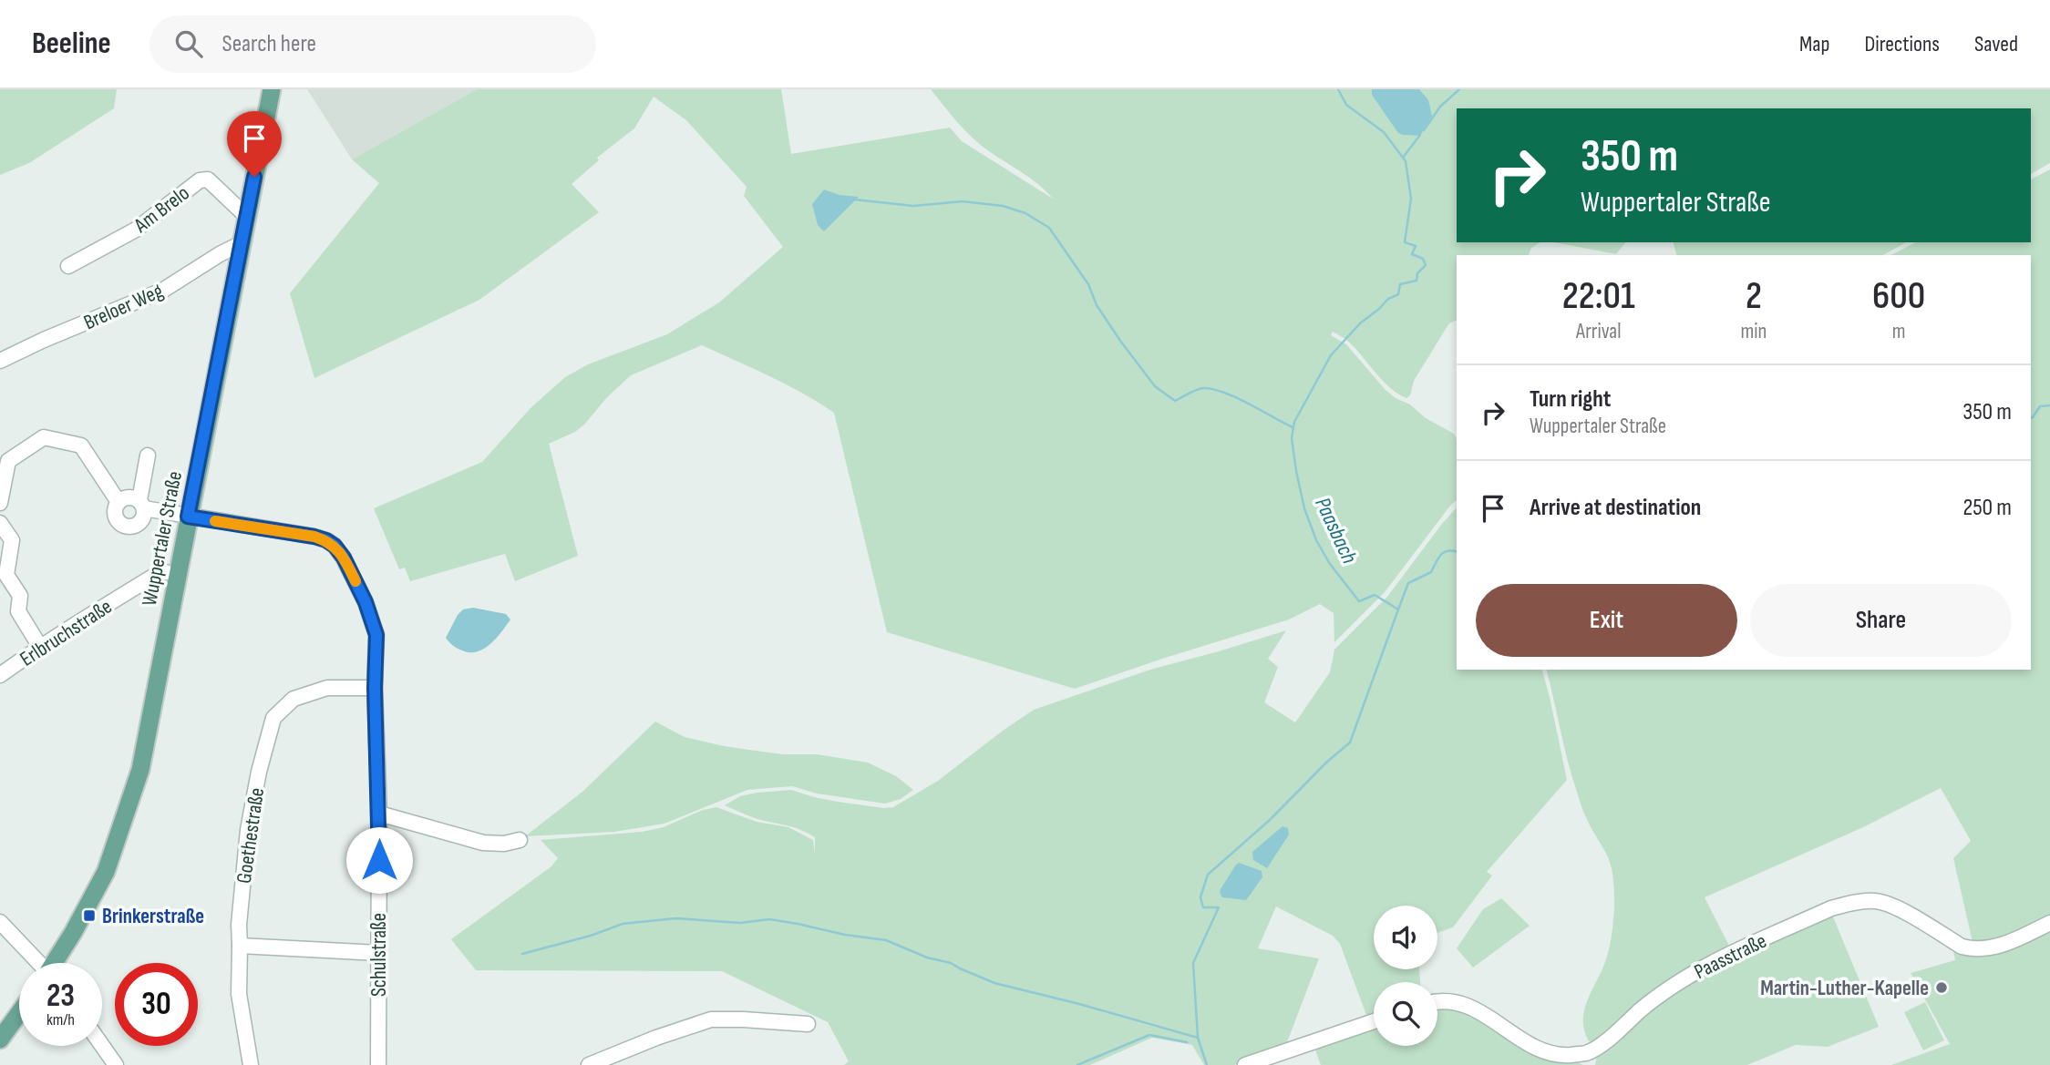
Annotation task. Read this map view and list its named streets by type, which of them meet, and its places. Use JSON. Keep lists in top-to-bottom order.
{
  "streets": {
    "main road": ["Wuppertaler Straße"],
    "street": [
      "Am Brelo",
      "Breloer Weg",
      "Erlbruchstraße",
      "Goethestraße",
      "Schulstraße",
      "Paasstraße"
    ]
  },
  "crossings": [
    ["Am Brelo", "Wuppertaler Straße"],
    ["Breloer Weg", "Wuppertaler Straße"],
    ["Wuppertaler Straße", "Schulstraße"],
    ["Goethestraße", "Schulstraße"]
  ],
  "water": ["Paasbach"],
  "places": {
    "transit": ["Brinkerstraße"],
    "other": ["Martin-Luther-Kapelle"]
  },
  "page": {
    "header": "Beeline",
    "search": "Search here",
    "nav": ["Map", "Directions", "Saved"],
    "turn": ["350 m", "Wuppertaler Straße"],
    "eta": [
      "22:01",
      "Arrival",
      "2",
      "min",
      "600",
      "m"
    ],
    "list": [
      {
        "name": "Turn right",
        "note": "Wuppertaler Straße",
        "value": "350 m"
      },
      {
        "name": "Arrive at destination",
        "value": "250 m"
      }
    ],
    "buttons": ["Exit", "Share"],
    "speed": "23 km/h",
    "limit": "30"
  }
}
